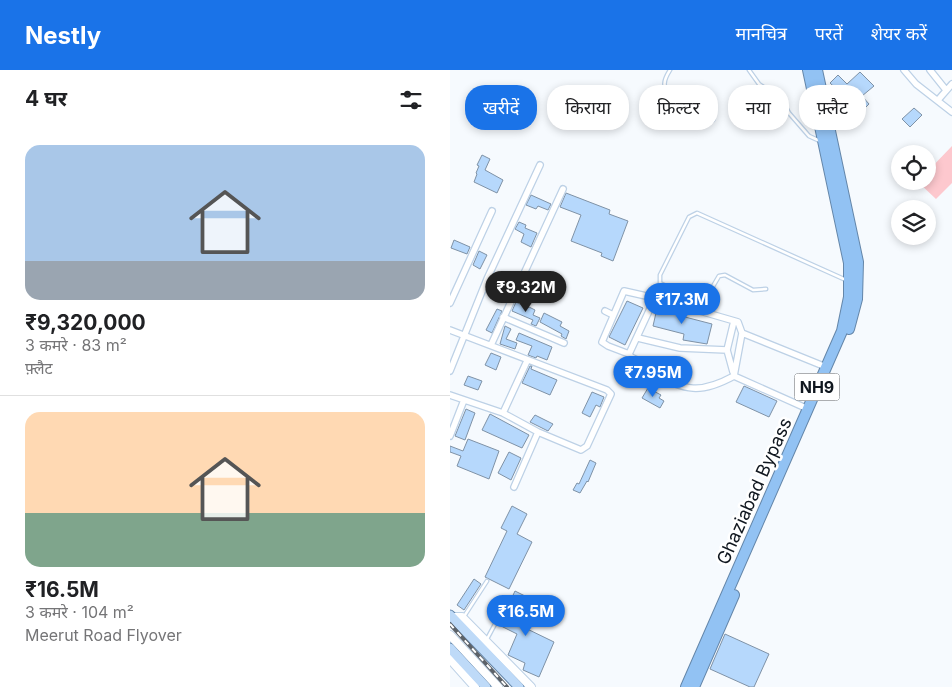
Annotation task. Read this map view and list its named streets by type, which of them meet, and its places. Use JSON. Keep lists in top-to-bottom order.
{
  "streets": {
    "highway": ["NH9", "Ghaziabad Bypass"]
  },
  "page": {
    "header": "Nestly",
    "nav": ["मानचित्र", "परतें", "शेयर करें"],
    "heading": "4 घर",
    "chip": [
      "खरीदें",
      "किराया",
      "फ़िल्टर",
      "नया",
      "फ़्लैट"
    ],
    "list": [
      {
        "name": "₹9,320,000",
        "note": "3 कमरे · 83 m² · फ़्लैट"
      },
      {
        "name": "₹16.5M",
        "note": "3 कमरे · 104 m² · Meerut Road Flyover"
      }
    ],
    "price": [
      "₹9.32M",
      "₹17.3M",
      "₹7.95M",
      "₹16.5M"
    ]
  }
}
